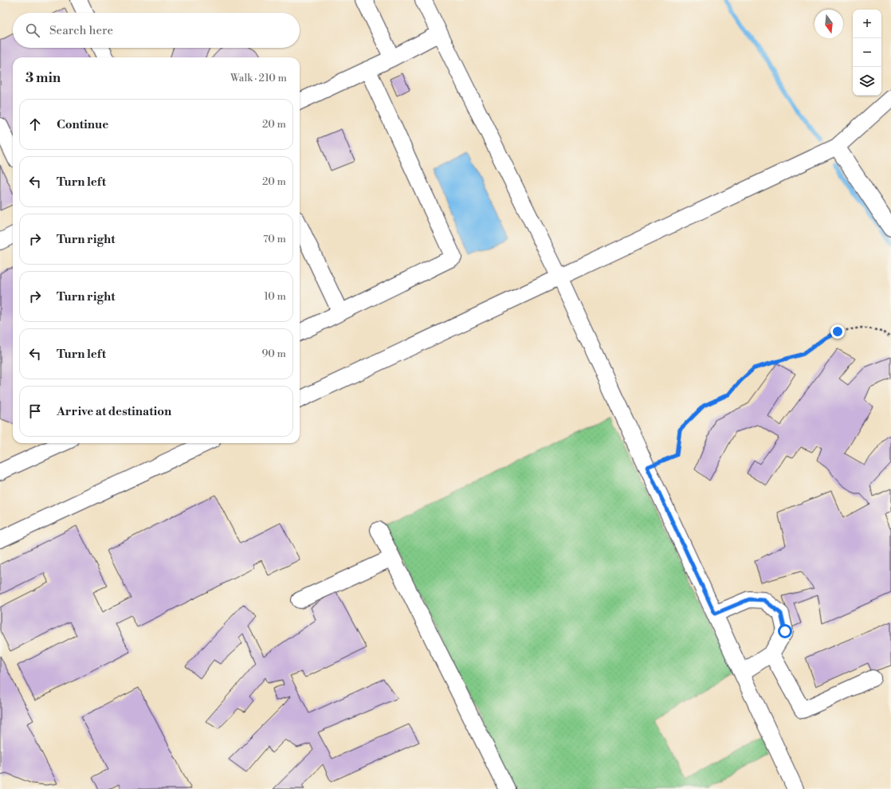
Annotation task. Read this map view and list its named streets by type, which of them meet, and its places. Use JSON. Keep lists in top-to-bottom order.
{
  "north": "bottom",
  "page": {
    "map_buttons": ["+", "−"],
    "search": "Search here",
    "heading": ["3 min", "Walk · 210 m"],
    "list": [
      ["Continue", "20 m"],
      ["Turn left", "20 m"],
      ["Turn right", "70 m"],
      ["Turn right", "10 m"],
      ["Turn left", "90 m"],
      "Arrive at destination"
    ]
  }
}
